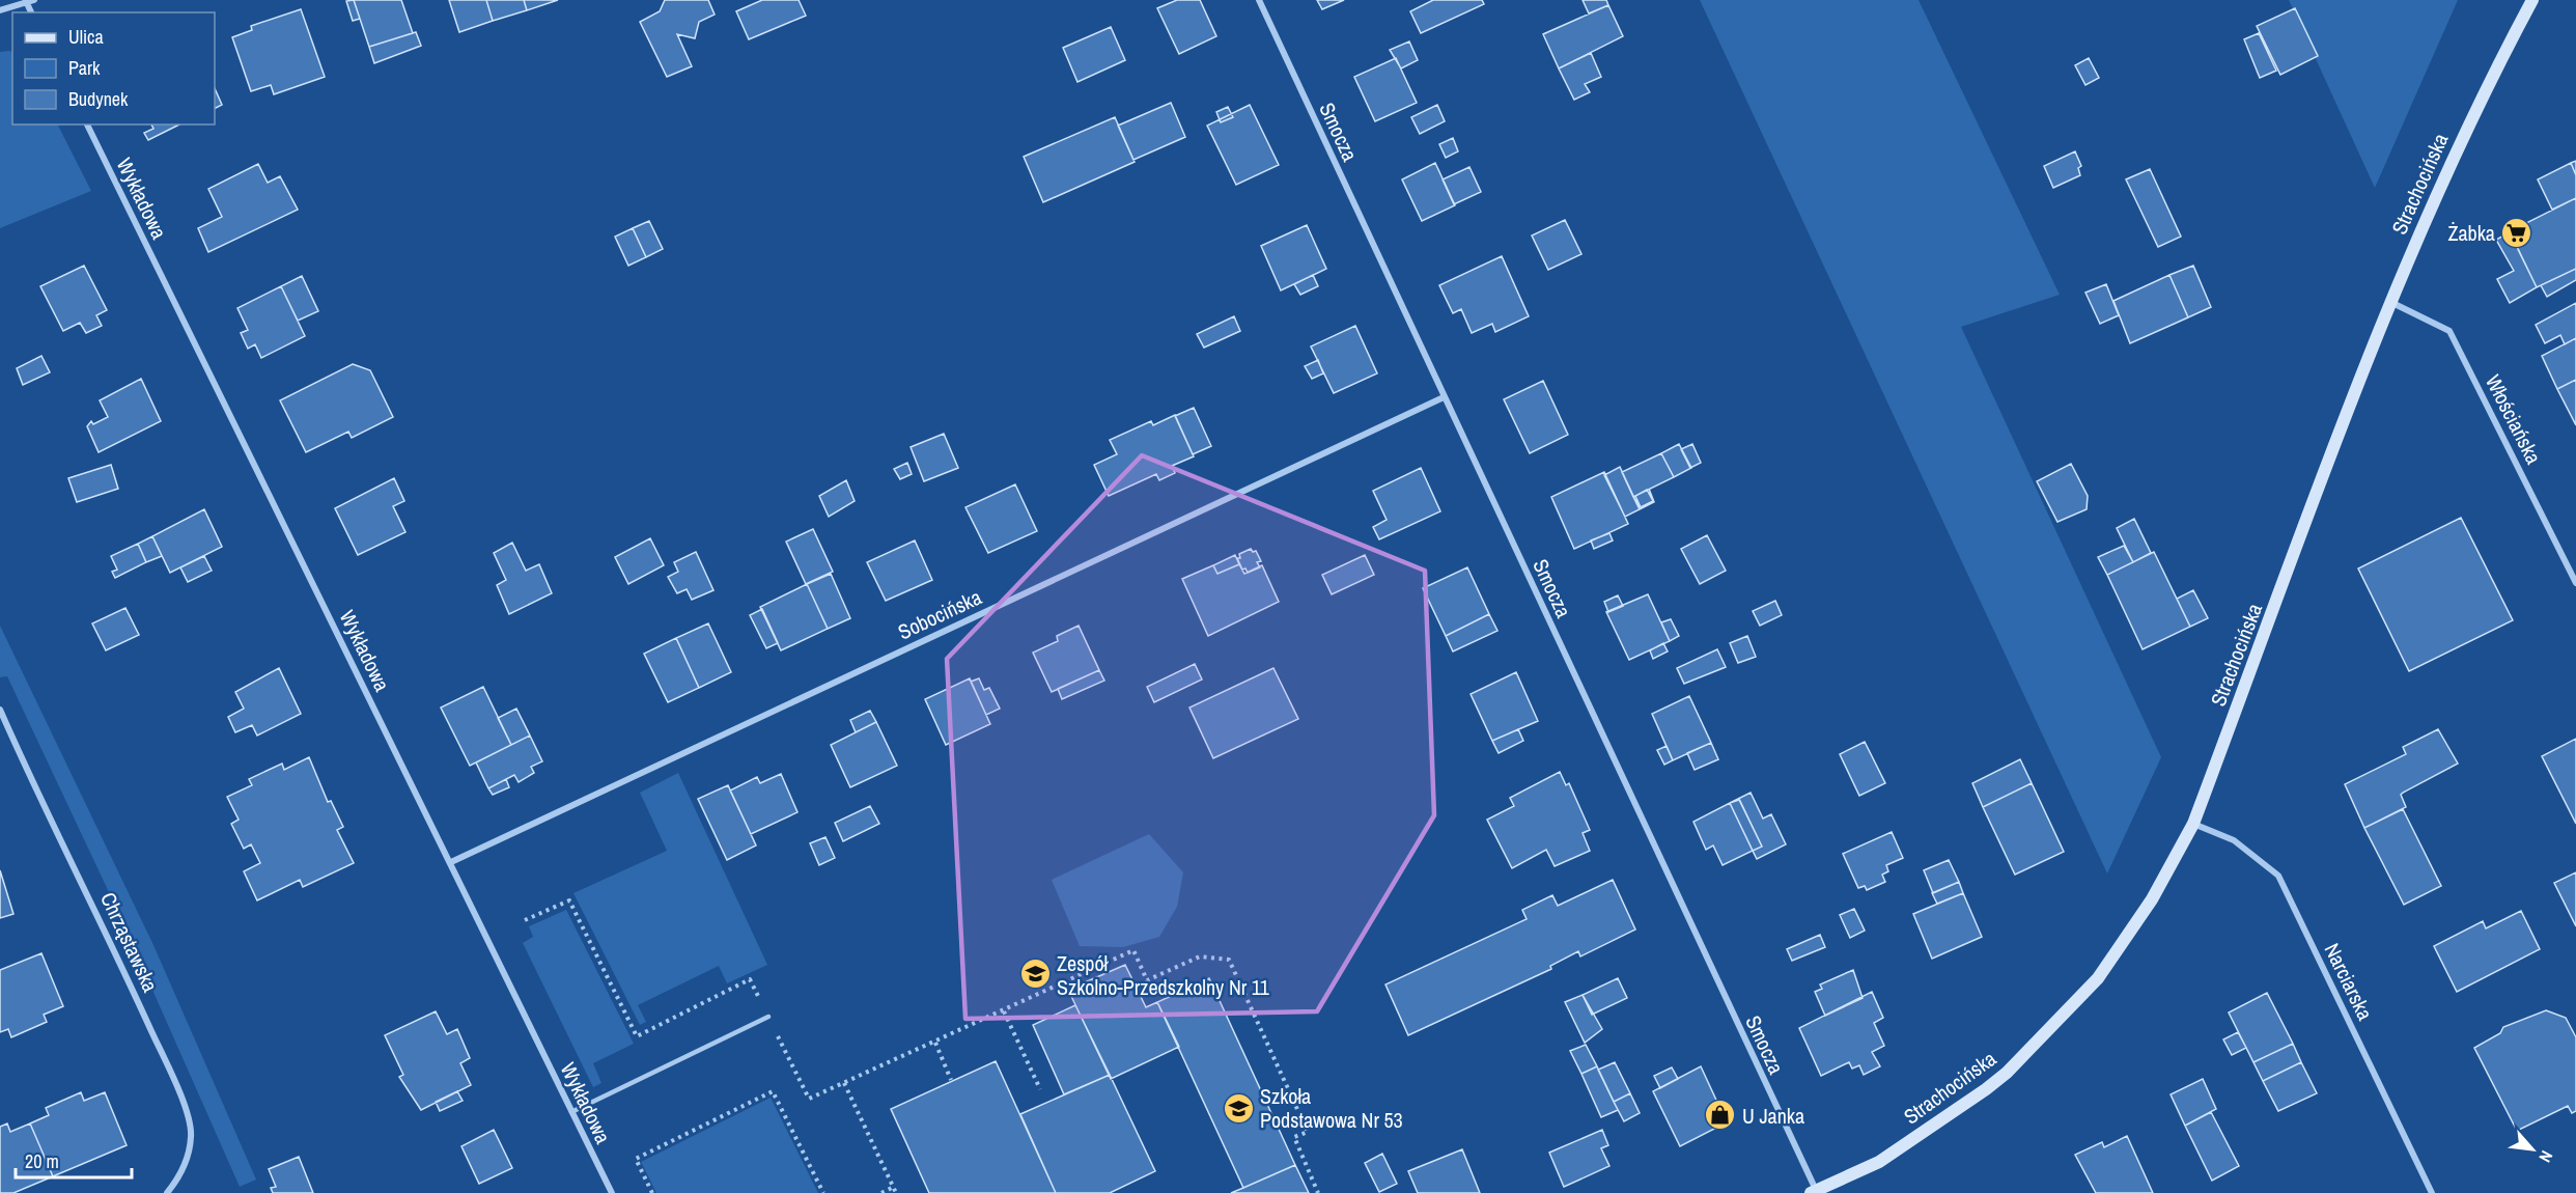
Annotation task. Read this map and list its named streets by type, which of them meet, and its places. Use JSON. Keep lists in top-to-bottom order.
{
  "streets": {
    "main road": ["Strachocińska"],
    "street": [
      "Smocza",
      "Wykładowa",
      "Włościańska",
      "Sobocińska",
      "Chrząstawska",
      "Narciarska"
    ]
  },
  "crossings": [
    ["Smocza", "Strachocińska"],
    ["Smocza", "Sobocińska"],
    ["Strachocińska", "Włościańska"],
    ["Strachocińska", "Narciarska"],
    ["Wykładowa", "Sobocińska"]
  ],
  "places": {
    "supermarket": ["Żabka"],
    "school or university": ["Zespół Szkolno-Przedszkolny Nr 11", "Szkoła Podstawowa Nr 53"],
    "shop": ["U Janka"]
  },
  "legend": ["Ulica", "Park", "Budynek"],
  "scale_bar": "20 m",
  "north": "bottom right"
}
